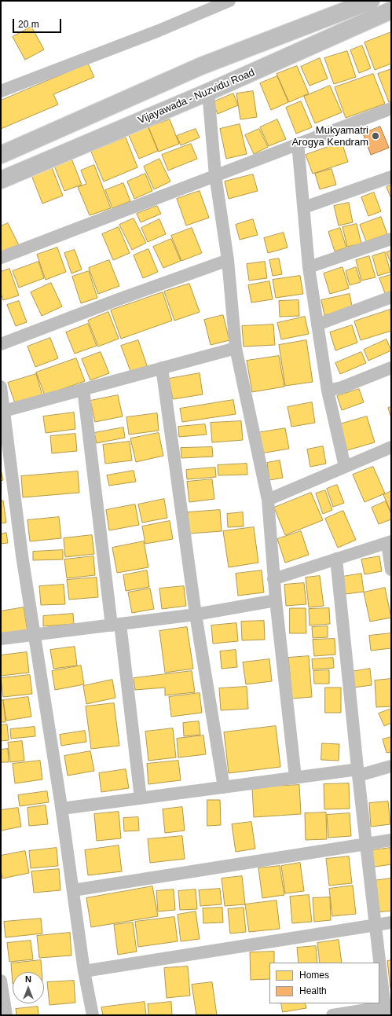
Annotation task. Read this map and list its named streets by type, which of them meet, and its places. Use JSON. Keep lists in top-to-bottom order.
{
  "streets": {
    "main road": ["Vijayawada - Nuzvidu Road"]
  },
  "places": ["Mukyamatri Arogya Kendram"],
  "legend": ["Homes", "Health"],
  "scale_bar": "20 m",
  "north": "top"
}
